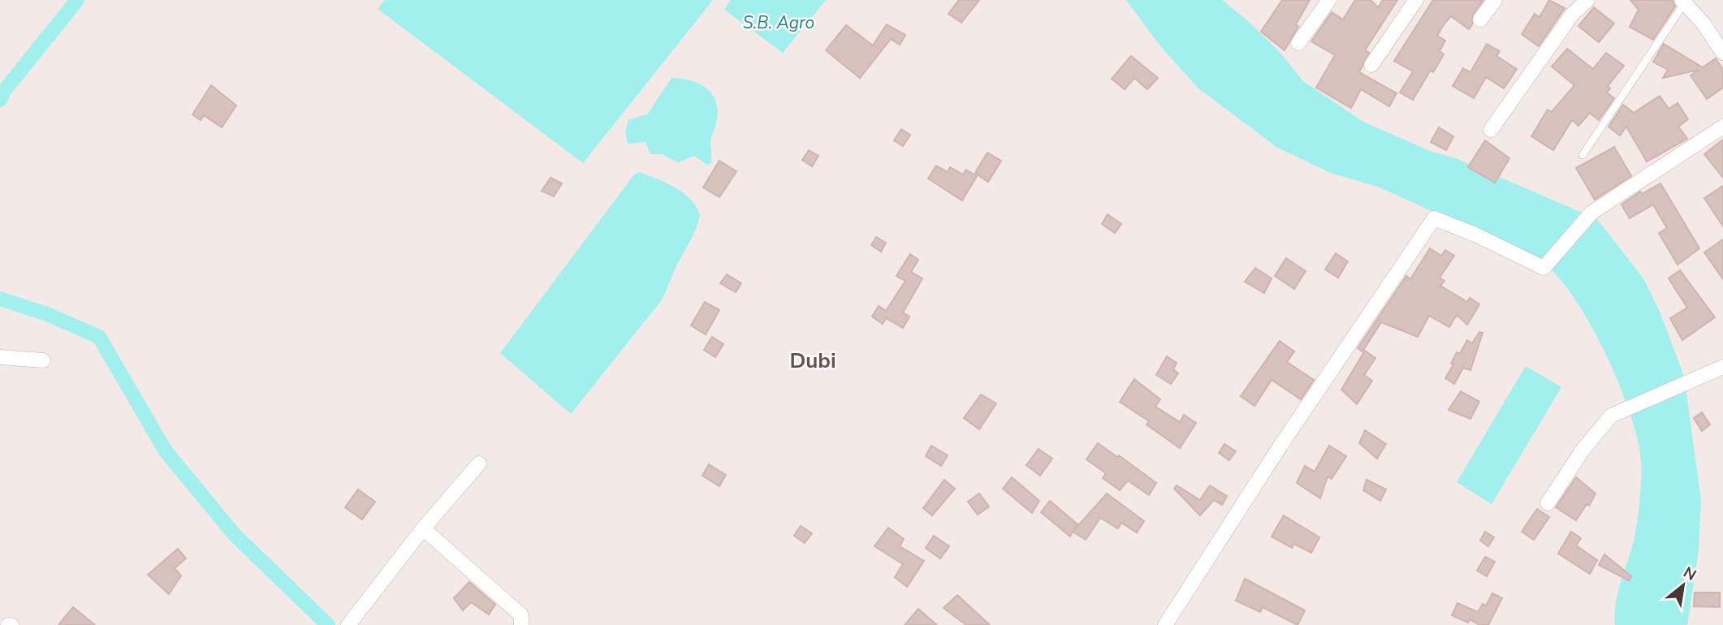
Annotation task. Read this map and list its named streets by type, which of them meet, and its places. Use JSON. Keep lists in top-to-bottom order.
{
  "districts": ["Dubi"],
  "water": ["S.B. Agro"],
  "north": "top right"
}
